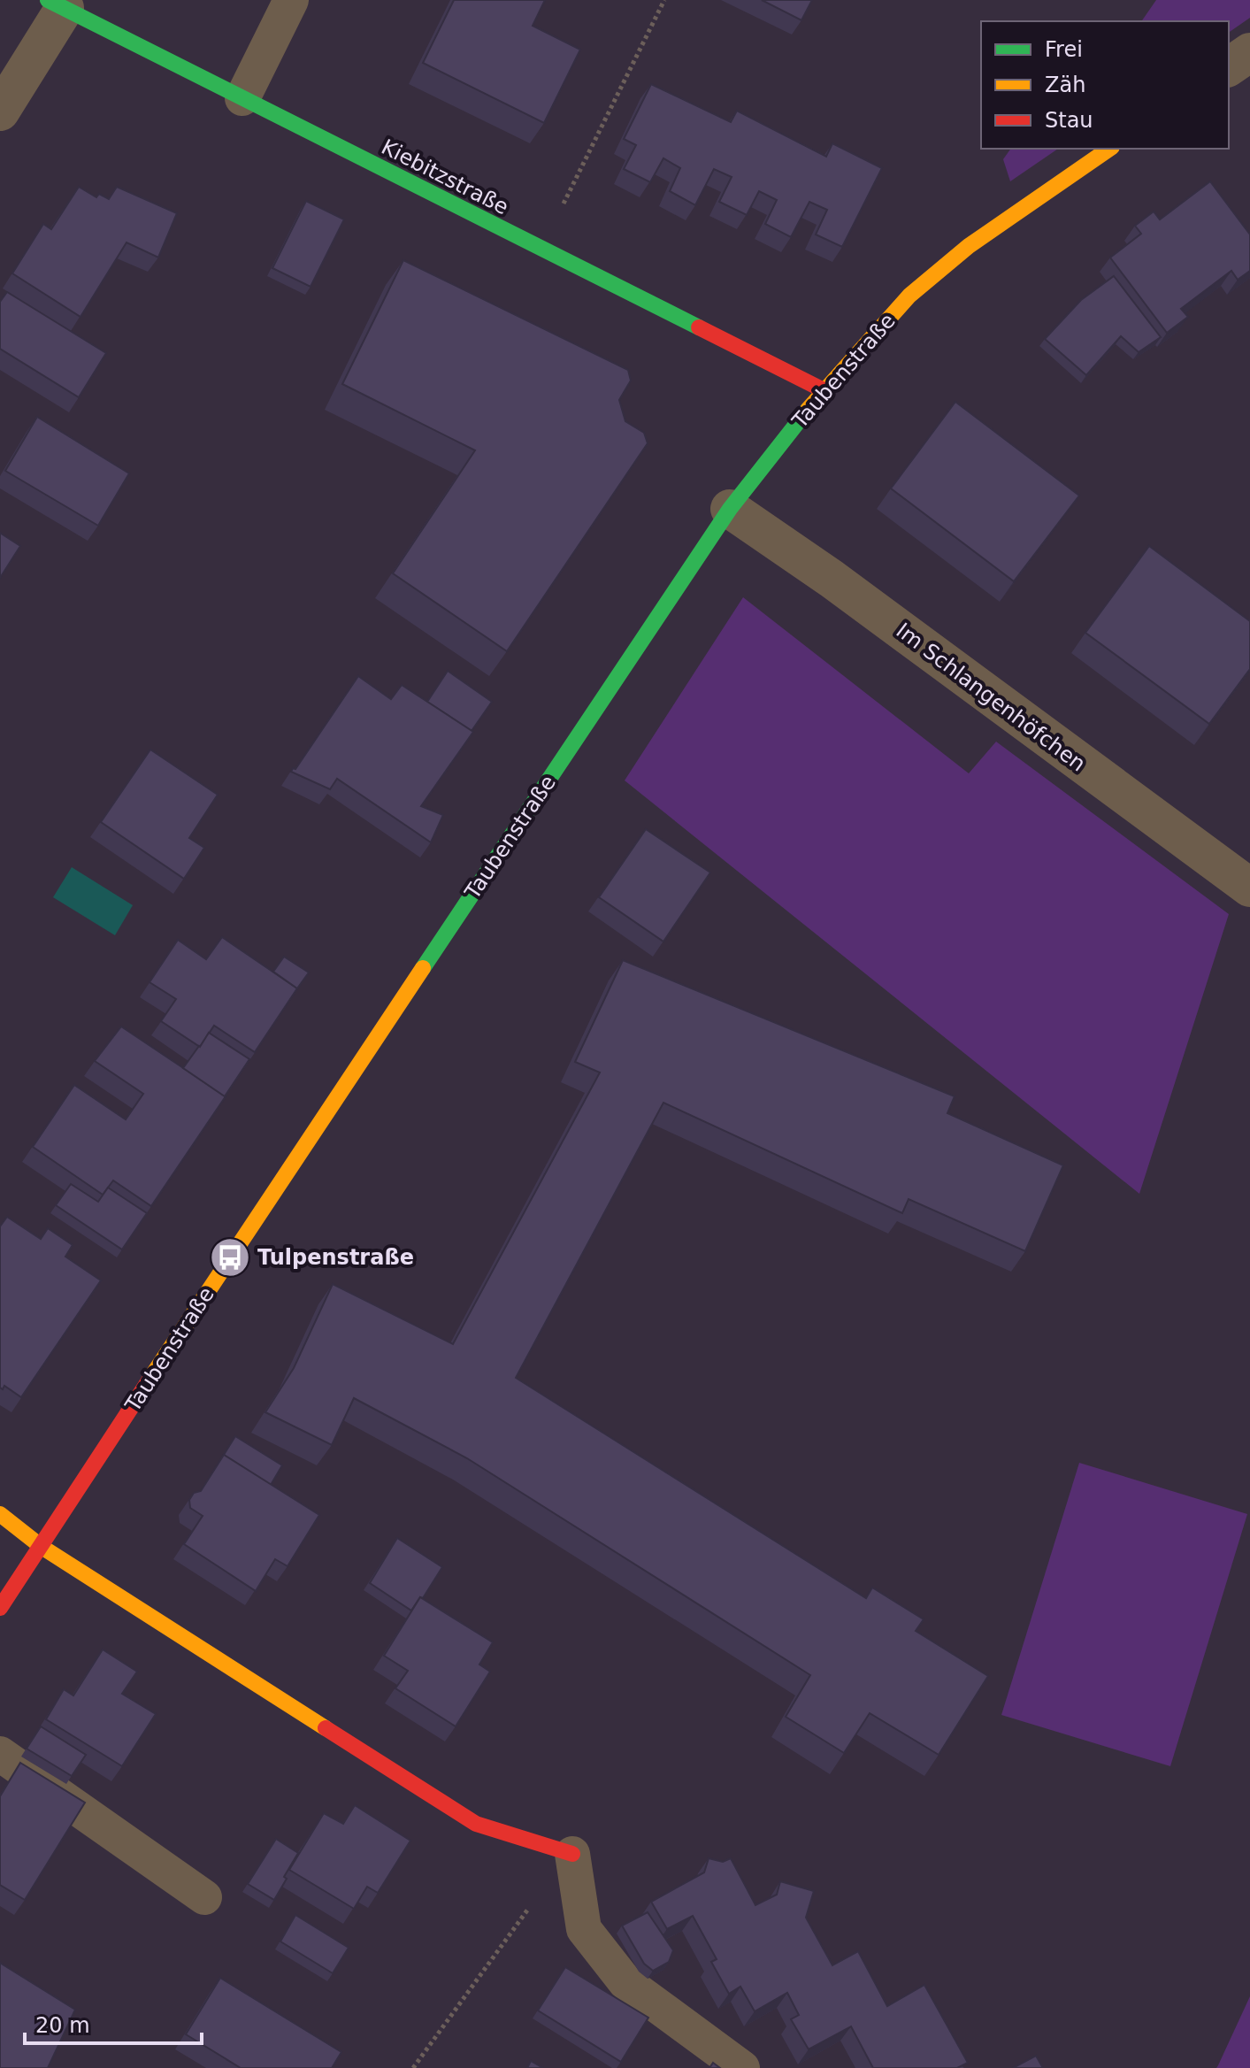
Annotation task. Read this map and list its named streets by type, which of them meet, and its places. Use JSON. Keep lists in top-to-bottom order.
{
  "streets": {
    "street": ["Kiebitzstraße", "Taubenstraße", "Im Schlangenhöfchen"]
  },
  "crossings": [
    ["Kiebitzstraße", "Taubenstraße"],
    ["Taubenstraße", "Im Schlangenhöfchen"]
  ],
  "places": {
    "bus stop": ["Tulpenstraße"]
  },
  "legend": ["Frei", "Zäh", "Stau"],
  "scale_bar": "20 m"
}
